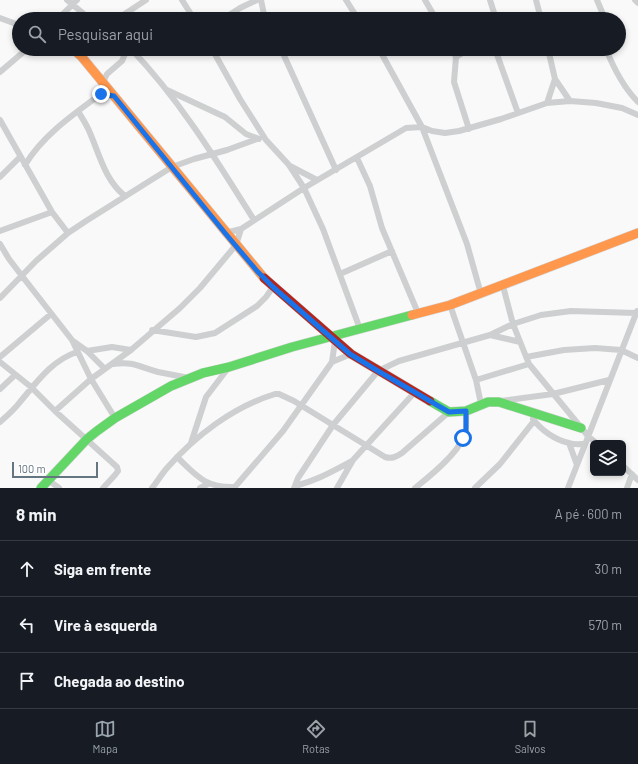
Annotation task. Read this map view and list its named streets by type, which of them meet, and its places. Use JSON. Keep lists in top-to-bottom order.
{
  "scale_bar": "100 m",
  "page": {
    "search": "Pesquisar aqui",
    "scale": "100 m",
    "heading": ["8 min", "A pé · 600 m"],
    "list": [
      ["Siga em frente", "30 m"],
      ["Vire à esquerda", "570 m"],
      "Chegada ao destino"
    ],
    "nav": ["Mapa", "Rotas", "Salvos"]
  }
}
